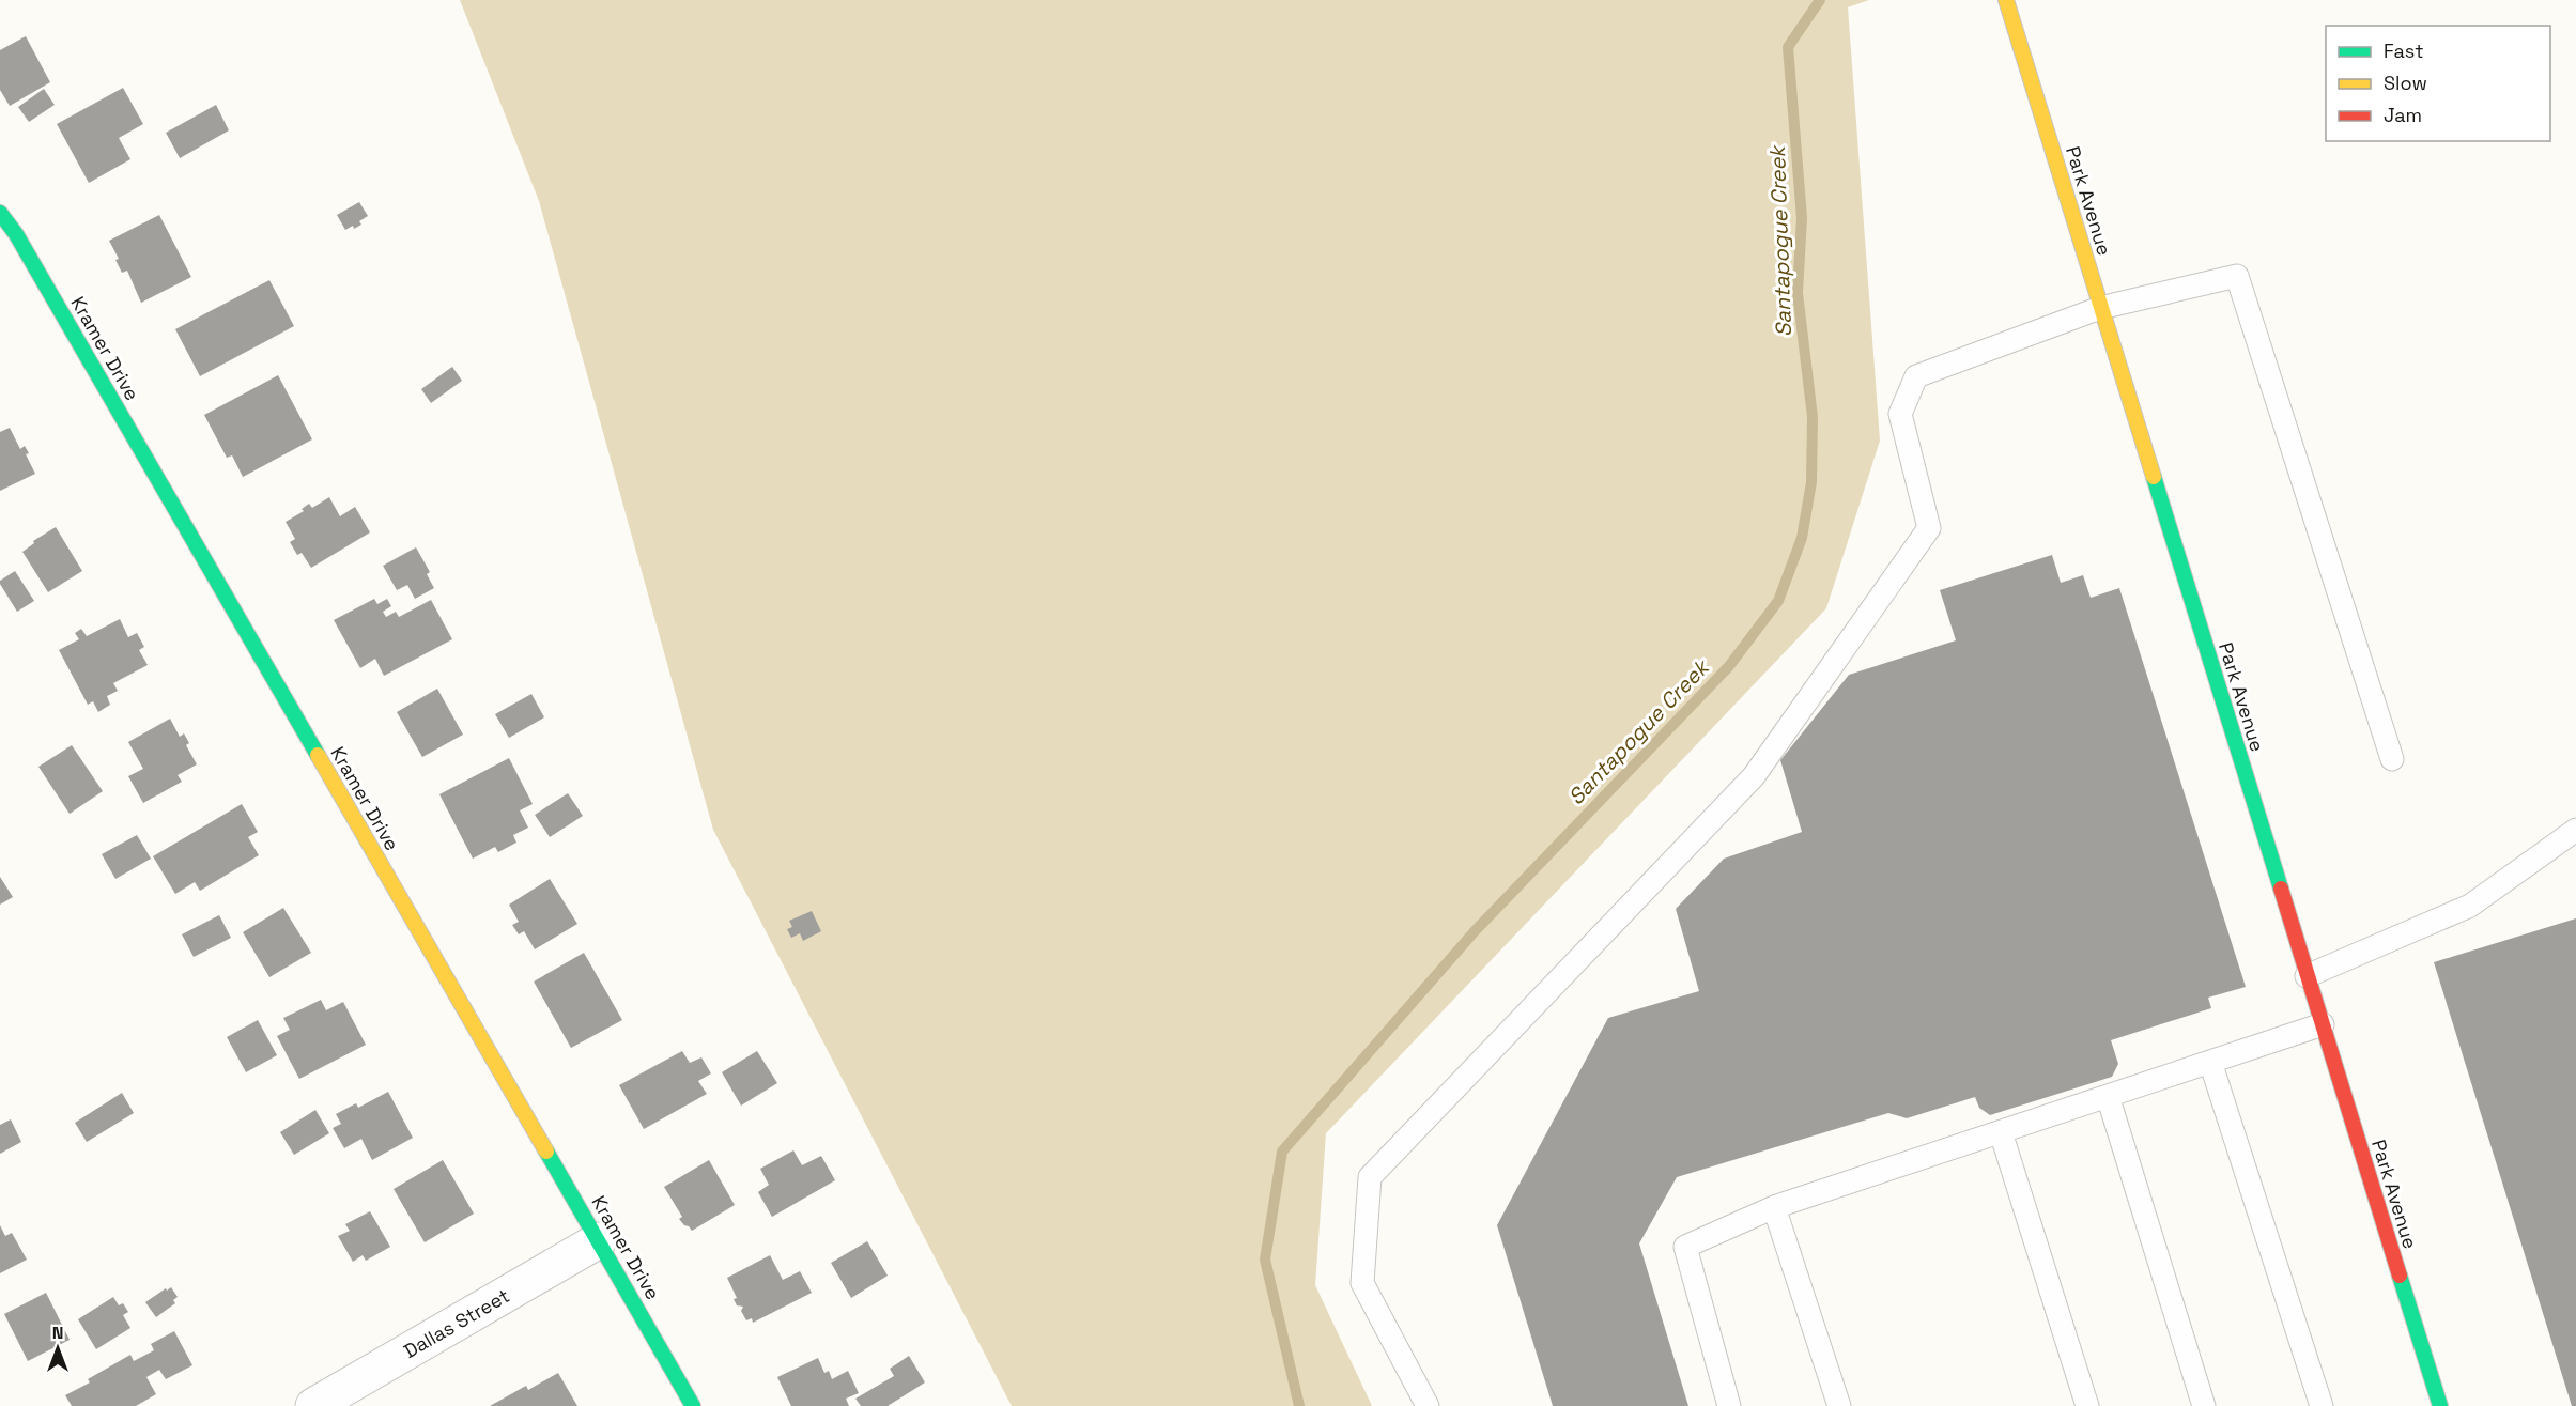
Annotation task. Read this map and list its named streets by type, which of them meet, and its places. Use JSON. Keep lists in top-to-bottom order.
{
  "streets": {
    "street": ["Park Avenue", "Kramer Drive", "Dallas Street"]
  },
  "crossings": [
    ["Kramer Drive", "Dallas Street"]
  ],
  "water": ["Santapogue Creek"],
  "legend": ["Fast", "Slow", "Jam"],
  "north": "top"
}
